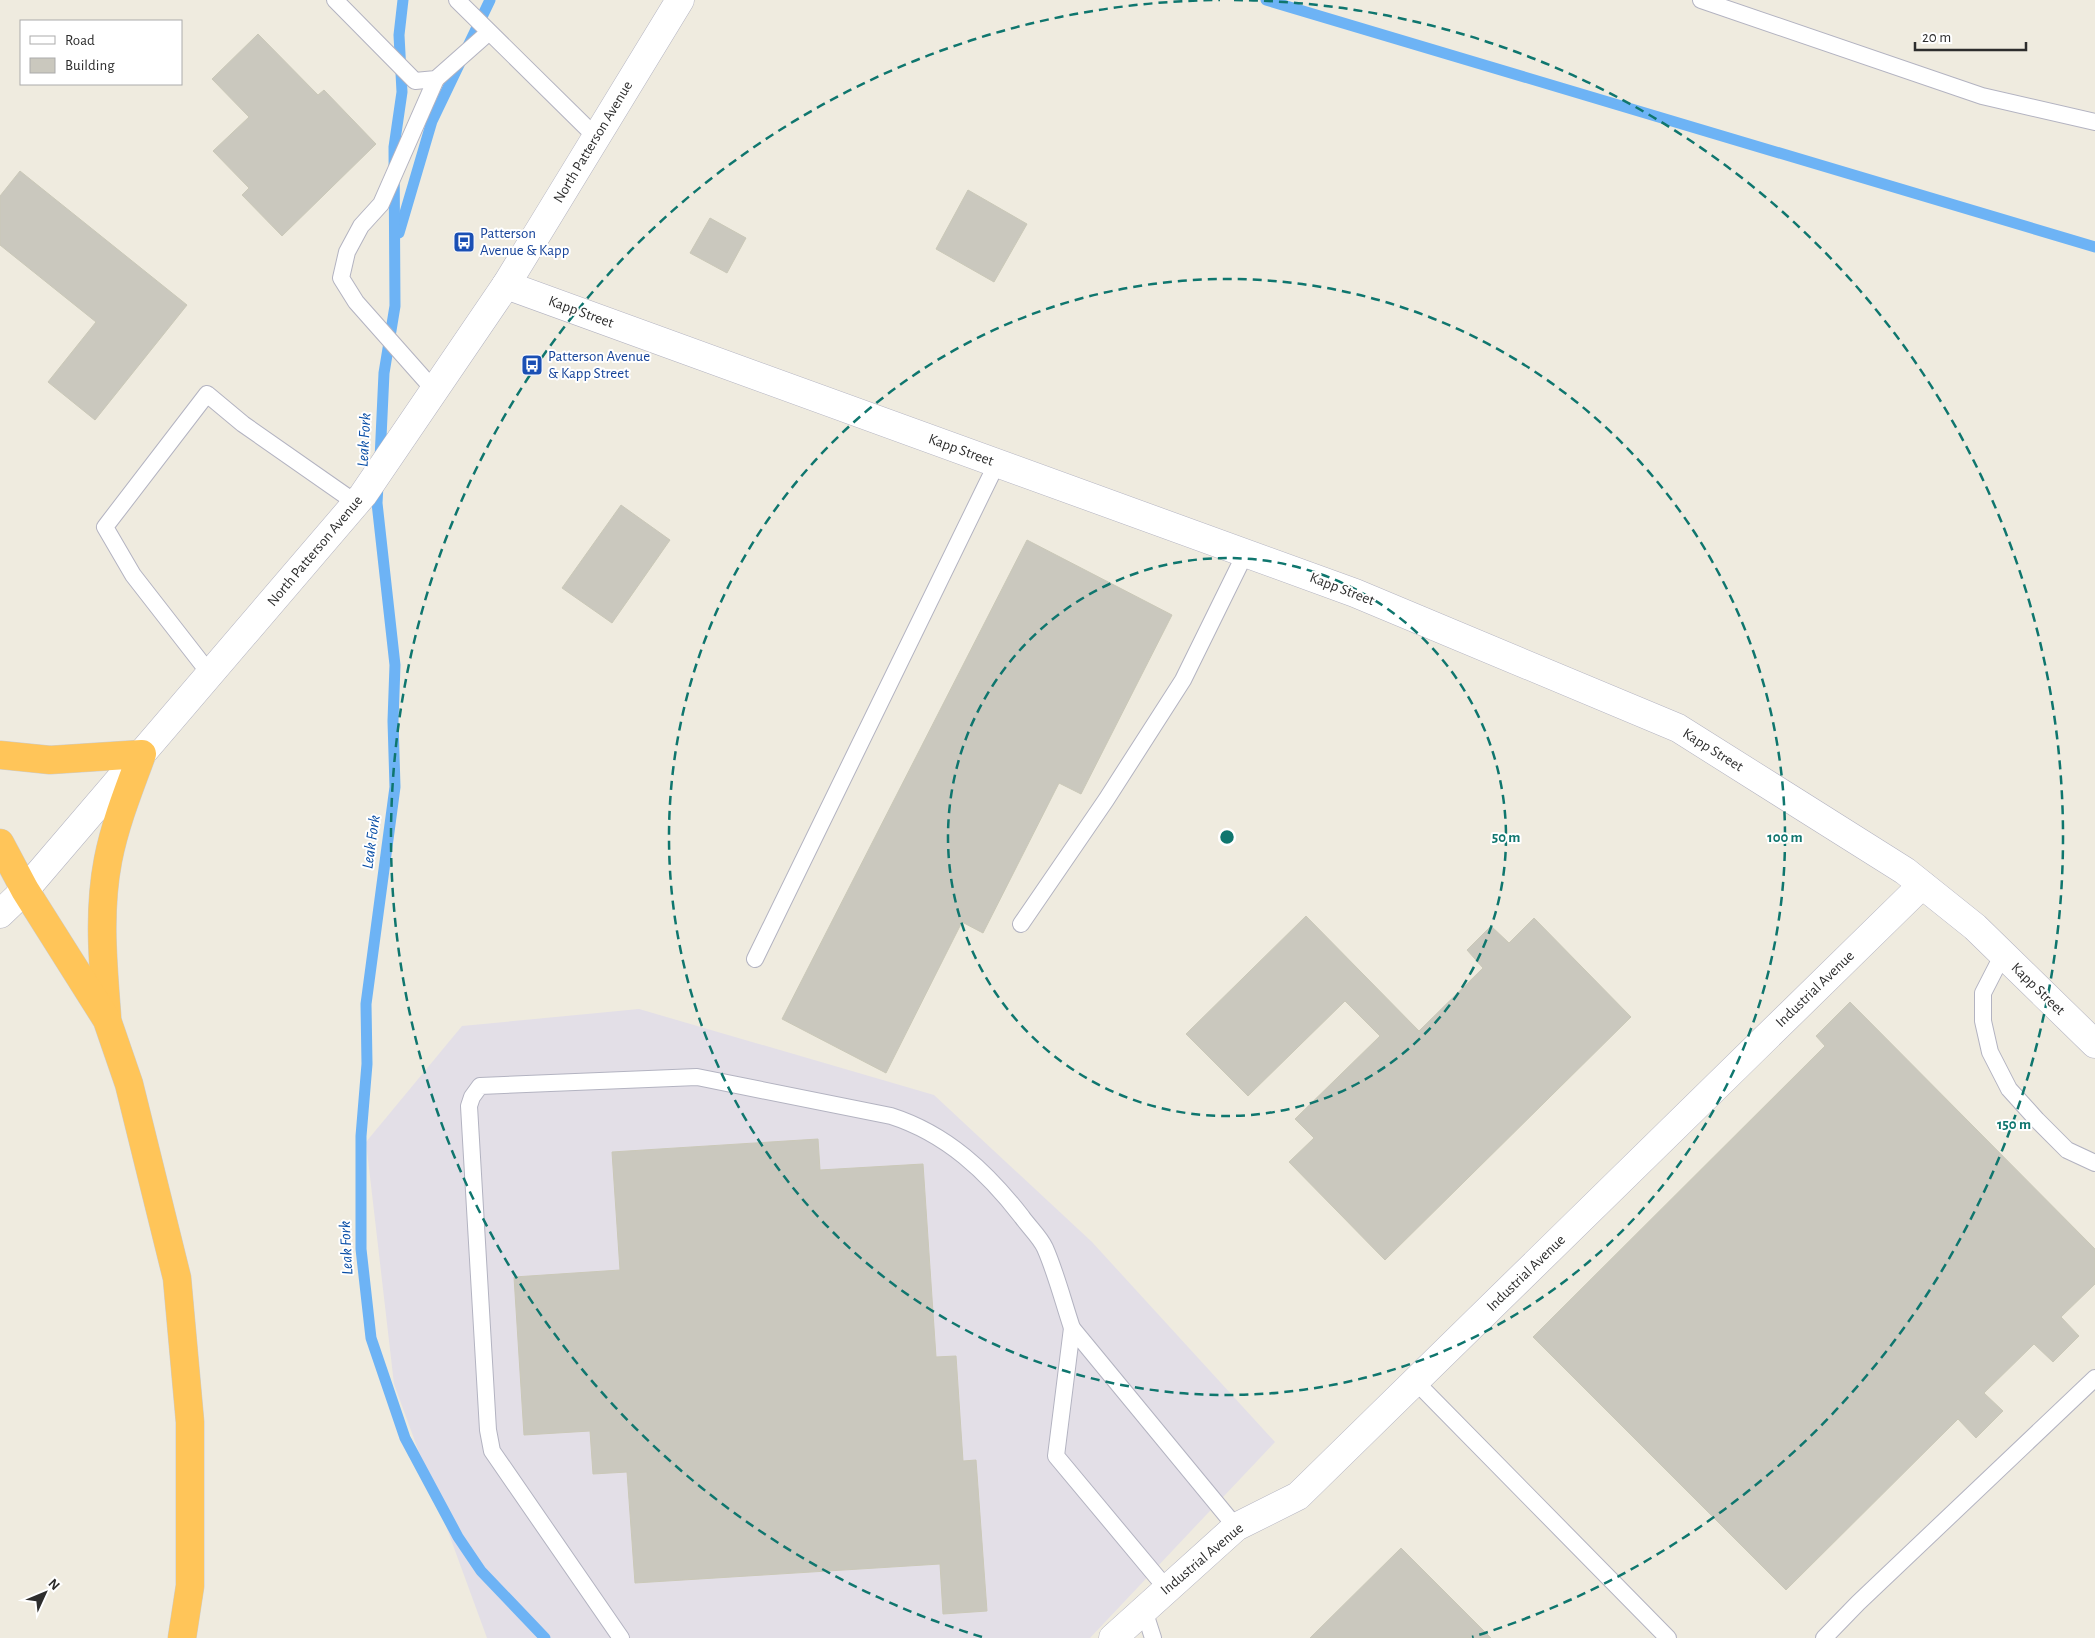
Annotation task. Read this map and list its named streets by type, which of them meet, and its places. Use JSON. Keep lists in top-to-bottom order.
{
  "streets": {
    "street": ["North Patterson Avenue", "Kapp Street", "Industrial Avenue"]
  },
  "crossings": [
    ["North Patterson Avenue", "Kapp Street"],
    ["Kapp Street", "Industrial Avenue"]
  ],
  "water": ["Leak Fork"],
  "places": {
    "bus stop": ["Patterson Avenue & Kapp", "Patterson Avenue & Kapp Street"]
  },
  "legend": ["Road", "Building"],
  "scale_bar": "20 m",
  "north": "top right",
  "rings": ["50 m", "100 m", "150 m"]
}
